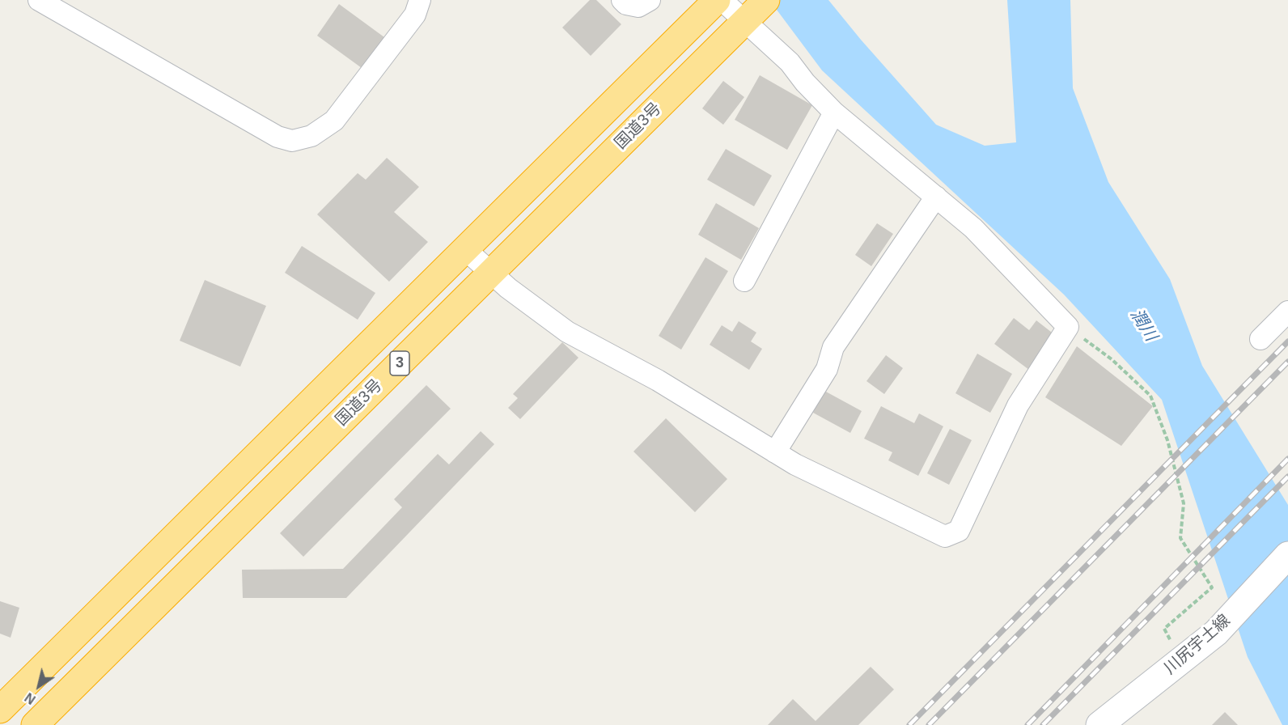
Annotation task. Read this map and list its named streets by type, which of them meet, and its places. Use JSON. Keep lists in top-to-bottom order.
{
  "streets": {
    "highway": ["国道3号", "3"],
    "main road": ["川尻宇土線"]
  },
  "water": ["潤川"],
  "north": "bottom left"
}
